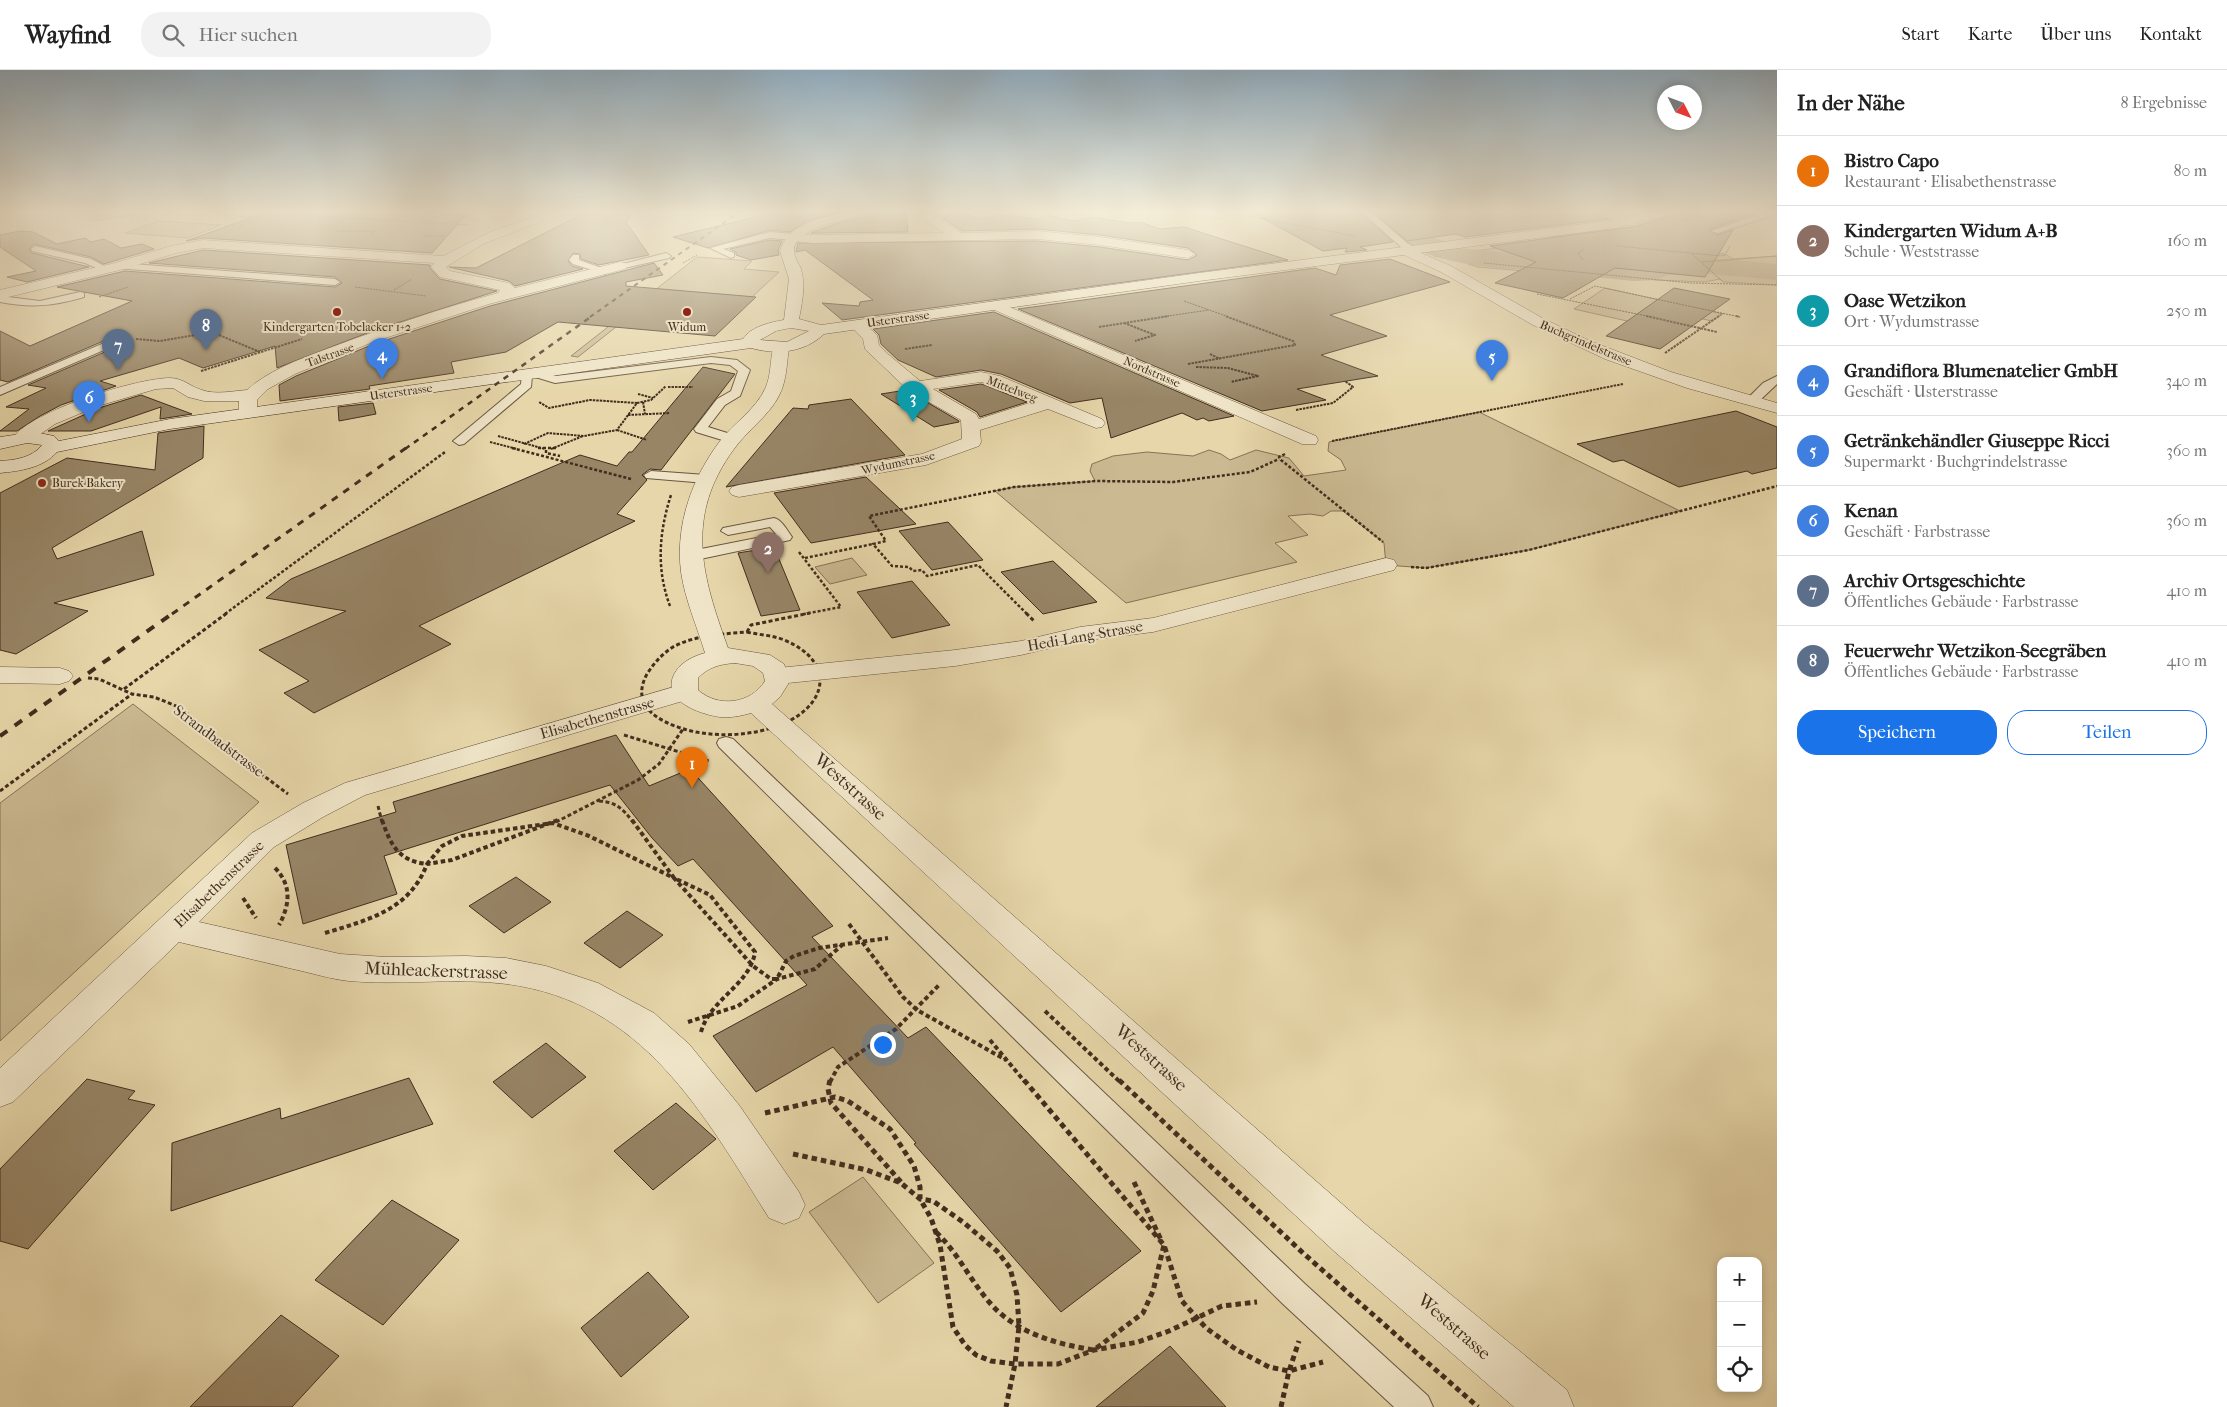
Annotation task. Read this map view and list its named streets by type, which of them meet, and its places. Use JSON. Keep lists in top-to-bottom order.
{
  "streets": {
    "street": [
      "Usterstrasse",
      "Buchgrindelstrasse",
      "Talstrasse",
      "Nordstrasse",
      "Mittelweg",
      "Wydumstrasse",
      "Hedi-Lang-Strasse",
      "Elisabethenstrasse",
      "Weststrasse",
      "Mühleackerstrasse"
    ],
    "path": ["Strandbadstrasse"]
  },
  "crossings": [
    ["Usterstrasse", "Nordstrasse"],
    ["Mittelweg", "Wydumstrasse"],
    ["Elisabethenstrasse", "Mühleackerstrasse"]
  ],
  "places": ["Kindergarten Tobelacker 1+2", "Widum", "Burek Bakery"],
  "north": "bottom right",
  "page": {
    "header": "Wayfind",
    "search": "Hier suchen",
    "nav": [
      "Start",
      "Karte",
      "Über uns",
      "Kontakt"
    ],
    "heading": ["In der Nähe", "8 Ergebnisse"],
    "list": [
      {
        "mark": "1",
        "name": "Bistro Capo",
        "note": "Restaurant · Elisabethenstrasse",
        "value": "80 m"
      },
      {
        "mark": "2",
        "name": "Kindergarten Widum A+B",
        "note": "Schule · Weststrasse",
        "value": "160 m"
      },
      {
        "mark": "3",
        "name": "Oase Wetzikon",
        "note": "Ort · Wydumstrasse",
        "value": "250 m"
      },
      {
        "mark": "4",
        "name": "Grandiflora Blumenatelier GmbH",
        "note": "Geschäft · Usterstrasse",
        "value": "340 m"
      },
      {
        "mark": "5",
        "name": "Getränkehändler Giuseppe Ricci",
        "note": "Supermarkt · Buchgrindelstrasse",
        "value": "360 m"
      },
      {
        "mark": "6",
        "name": "Kenan",
        "note": "Geschäft · Farbstrasse",
        "value": "360 m"
      },
      {
        "mark": "7",
        "name": "Archiv Ortsgeschichte",
        "note": "Öffentliches Gebäude · Farbstrasse",
        "value": "410 m"
      },
      {
        "mark": "8",
        "name": "Feuerwehr Wetzikon-Seegräben",
        "note": "Öffentliches Gebäude · Farbstrasse",
        "value": "410 m"
      }
    ],
    "pins": [
      "8",
      "7",
      "4",
      "5",
      "3",
      "6",
      "2",
      "1"
    ],
    "buttons": ["Speichern", "Teilen"],
    "map_buttons": ["+", "−"]
  }
}
